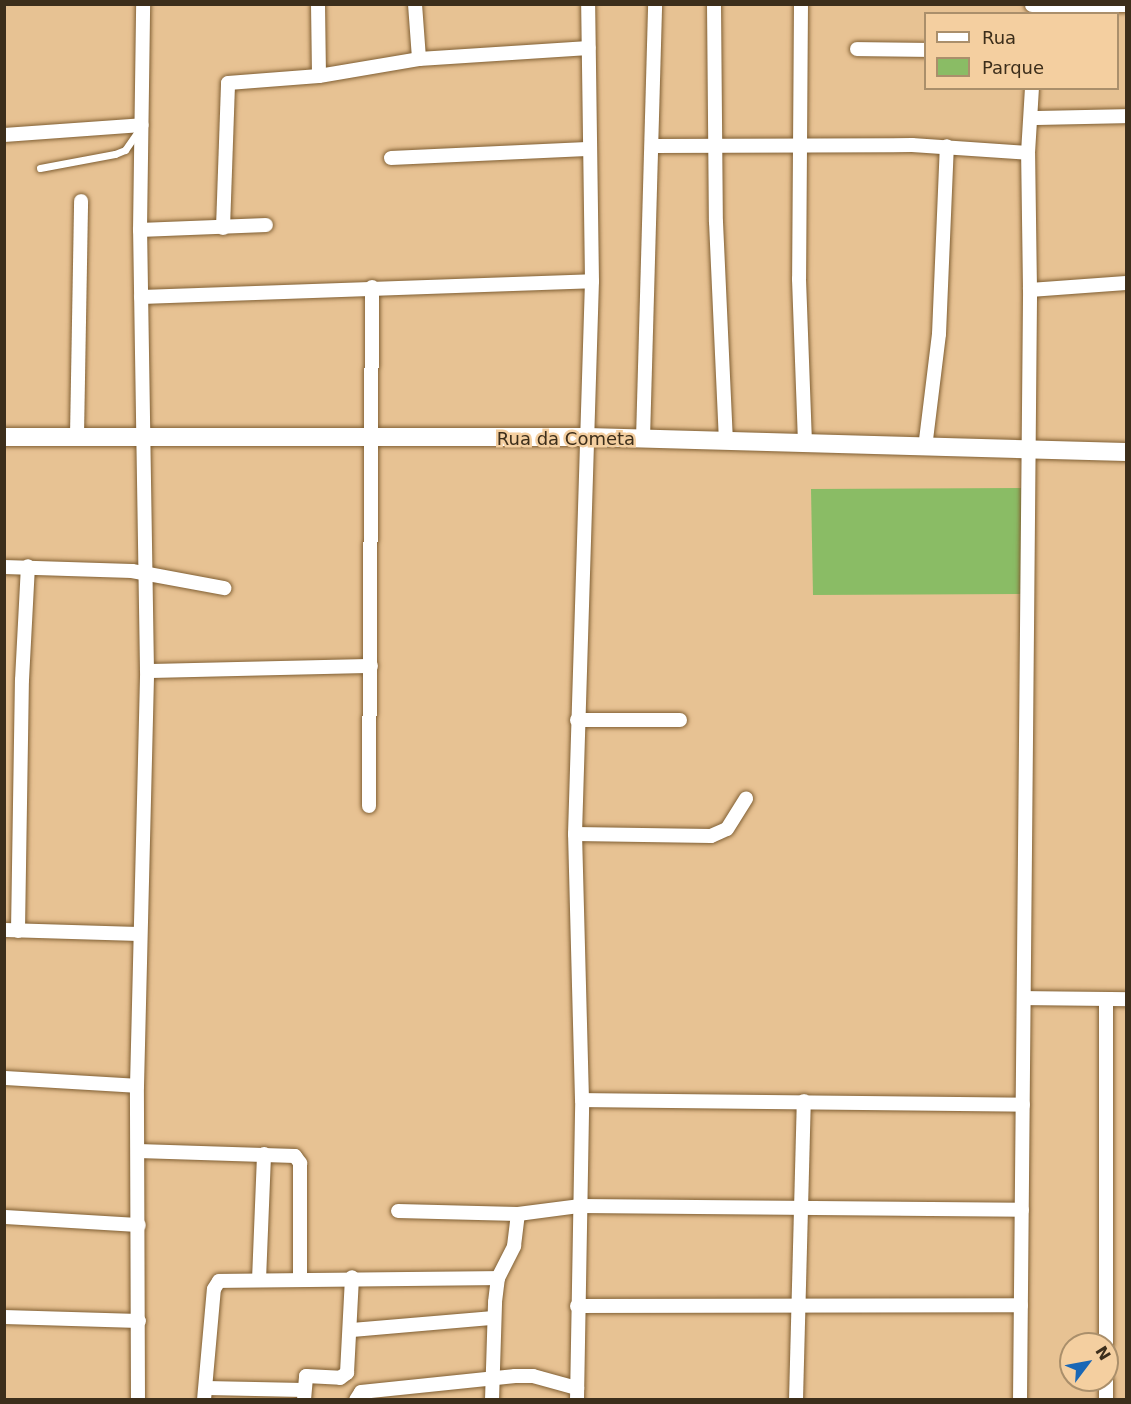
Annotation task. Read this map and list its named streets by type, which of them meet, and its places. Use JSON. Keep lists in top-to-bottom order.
{
  "streets": {
    "street": ["Rua da Cometa"]
  },
  "legend": ["Rua", "Parque"],
  "north": "top right"
}
